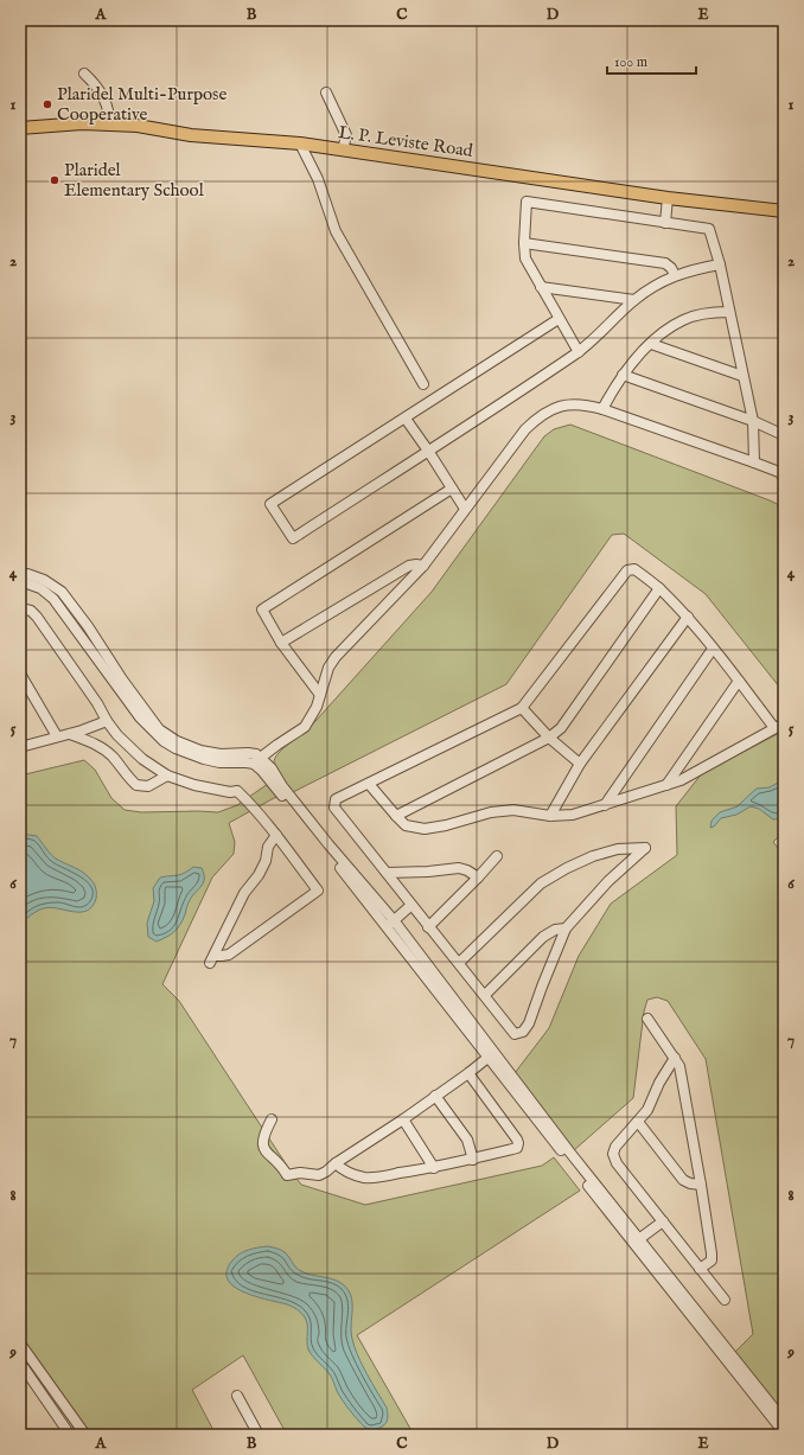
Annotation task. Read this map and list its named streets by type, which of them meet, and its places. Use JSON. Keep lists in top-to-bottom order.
{
  "streets": {
    "main road": ["L. P. Leviste Road"]
  },
  "places": ["Plaridel Multi-Purpose Cooperative", "Plaridel Elementary School"],
  "scale_bar": "100 m",
  "grid": {
    "columns": [
      "A",
      "B",
      "C",
      "D",
      "E"
    ],
    "rows": [
      "1",
      "2",
      "3",
      "4",
      "5",
      "6",
      "7",
      "8",
      "9"
    ]
  }
}
